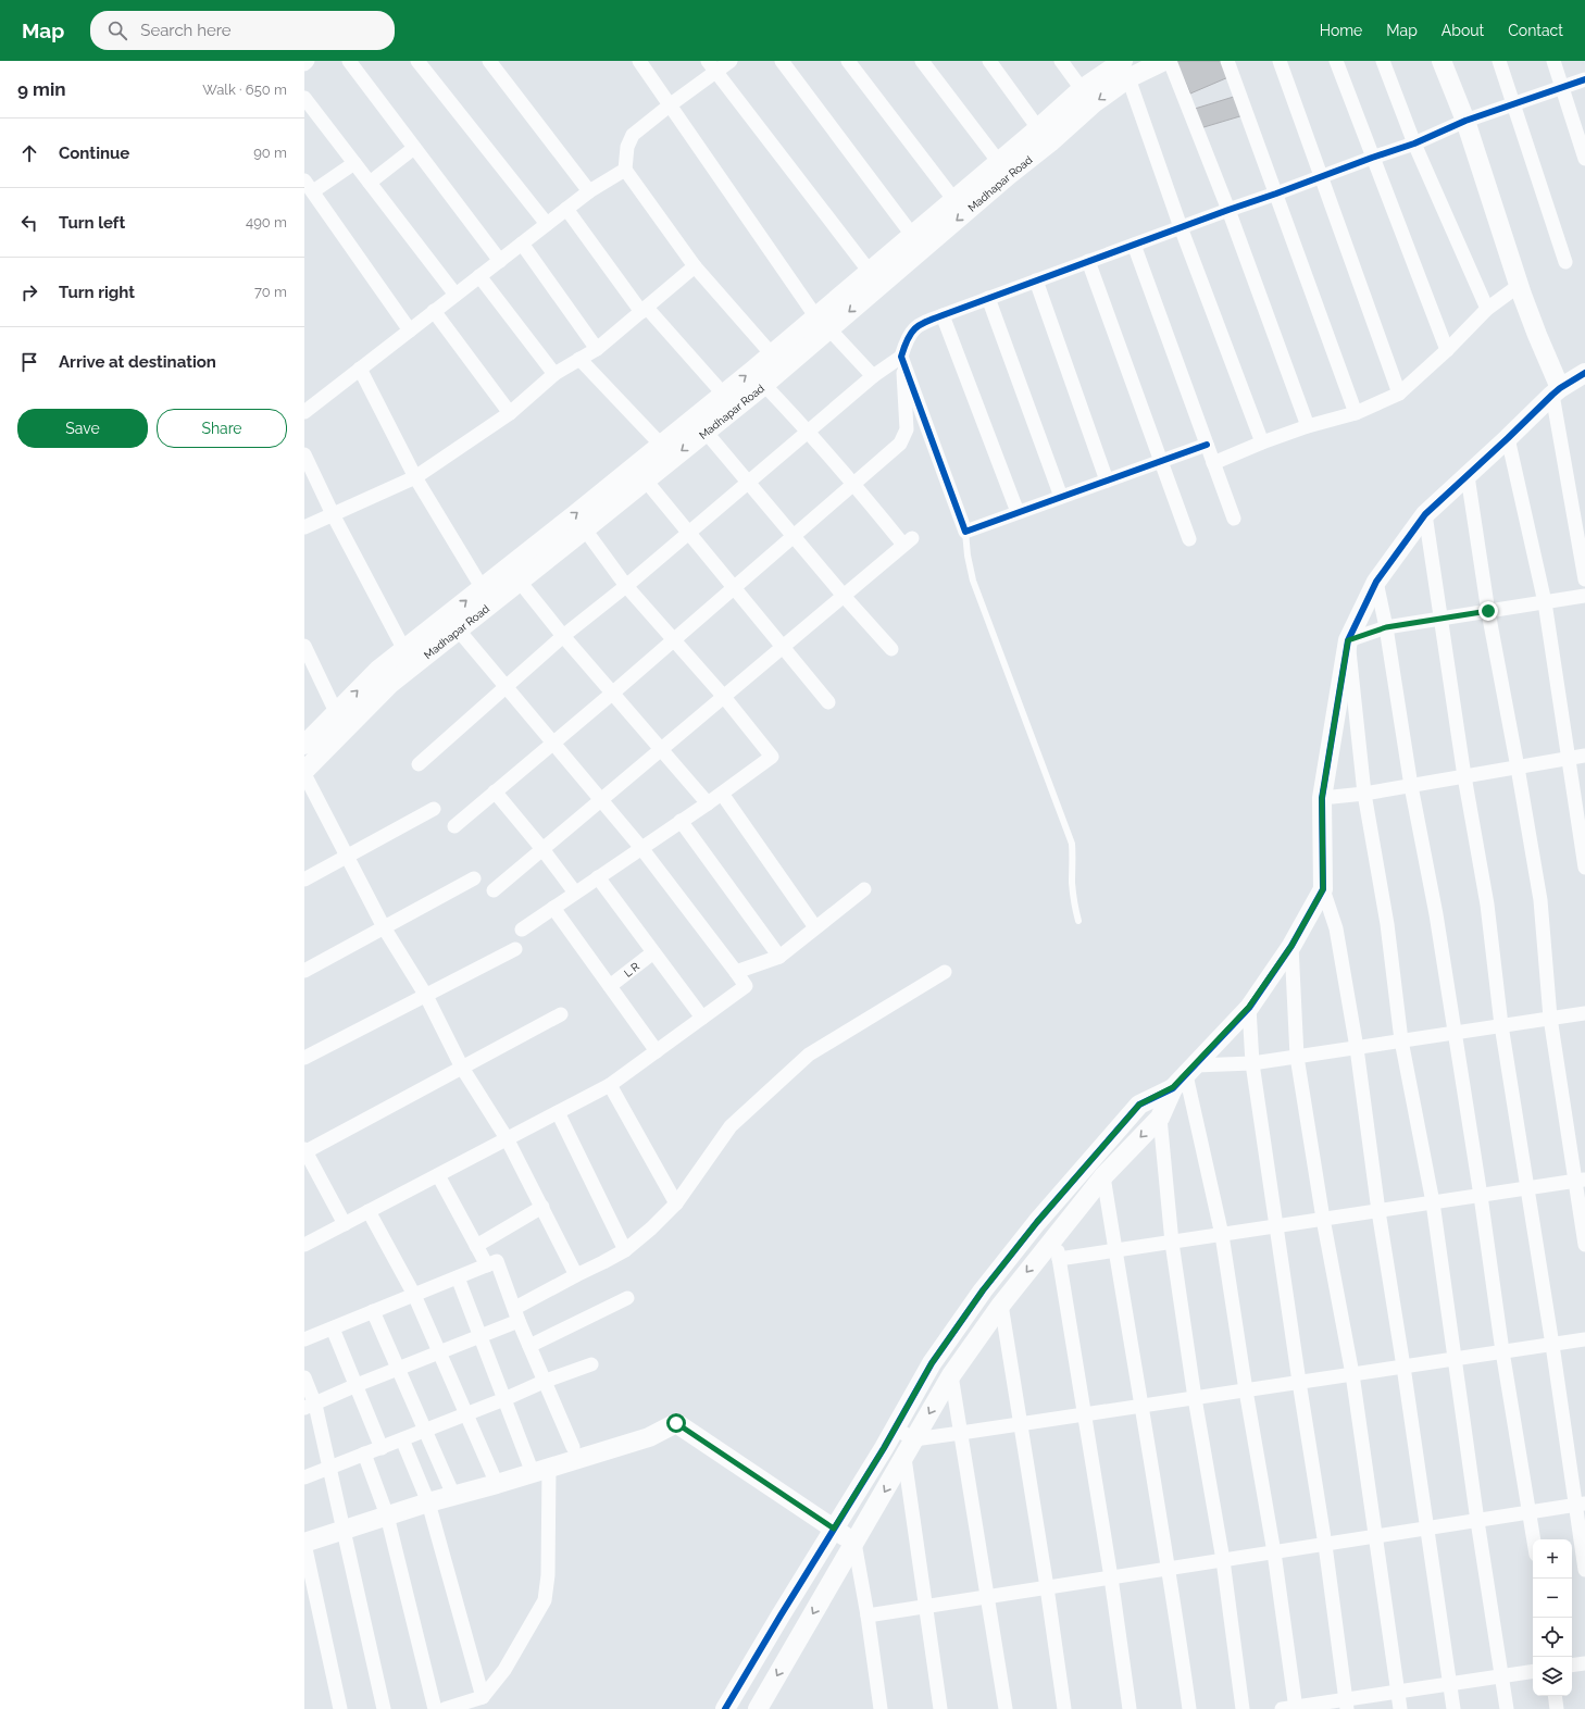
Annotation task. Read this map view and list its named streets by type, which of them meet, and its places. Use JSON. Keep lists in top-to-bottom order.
{
  "streets": {
    "street": ["Madhapar Road", "L R"]
  },
  "page": {
    "header": "Map",
    "search": "Search here",
    "nav": [
      "Home",
      "Map",
      "About",
      "Contact"
    ],
    "heading": ["9 min", "Walk · 650 m"],
    "list": [
      ["Continue", "90 m"],
      ["Turn left", "490 m"],
      ["Turn right", "70 m"],
      "Arrive at destination"
    ],
    "buttons": ["Save", "Share"],
    "map_buttons": ["+", "−"]
  }
}
